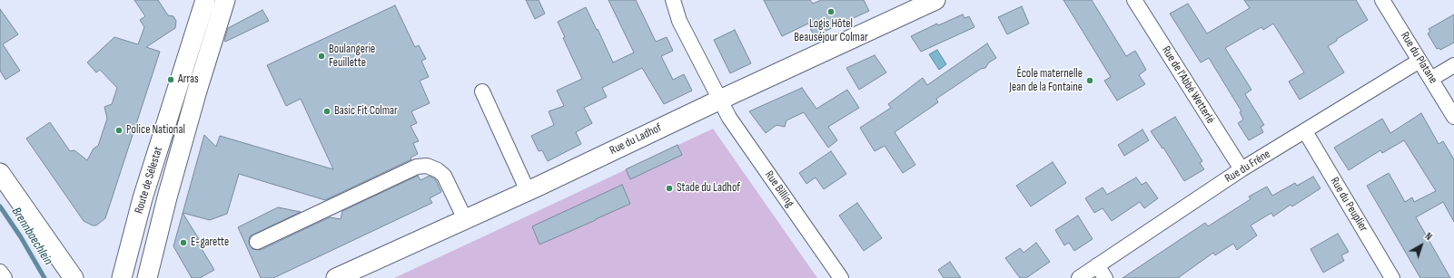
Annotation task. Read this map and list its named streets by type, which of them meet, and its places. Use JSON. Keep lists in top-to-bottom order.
{
  "streets": {
    "main road": ["Rue du Ladhof", "Route de Sélestat"],
    "street": [
      "Rue du Platane",
      "Rue de l'Abbé Wetterlé",
      "Rue du Frêne",
      "Rue Billing",
      "Rue du Peuplier"
    ]
  },
  "crossings": [
    ["Rue du Platane", "Rue du Frêne"],
    ["Rue de l'Abbé Wetterlé", "Rue du Frêne"],
    ["Rue du Ladhof", "Rue Billing"],
    ["Rue du Frêne", "Rue du Peuplier"]
  ],
  "water": ["Brennbaechlein"],
  "places": [
    "Logis Hôtel Beauséjour Colmar",
    "Boulangerie Feuillette",
    "Arras",
    "École maternelle Jean de la Fontaine",
    "Basic Fit Colmar",
    "Police National",
    "Stade du Ladhof",
    "E-garette"
  ],
  "north": "top right"
}
